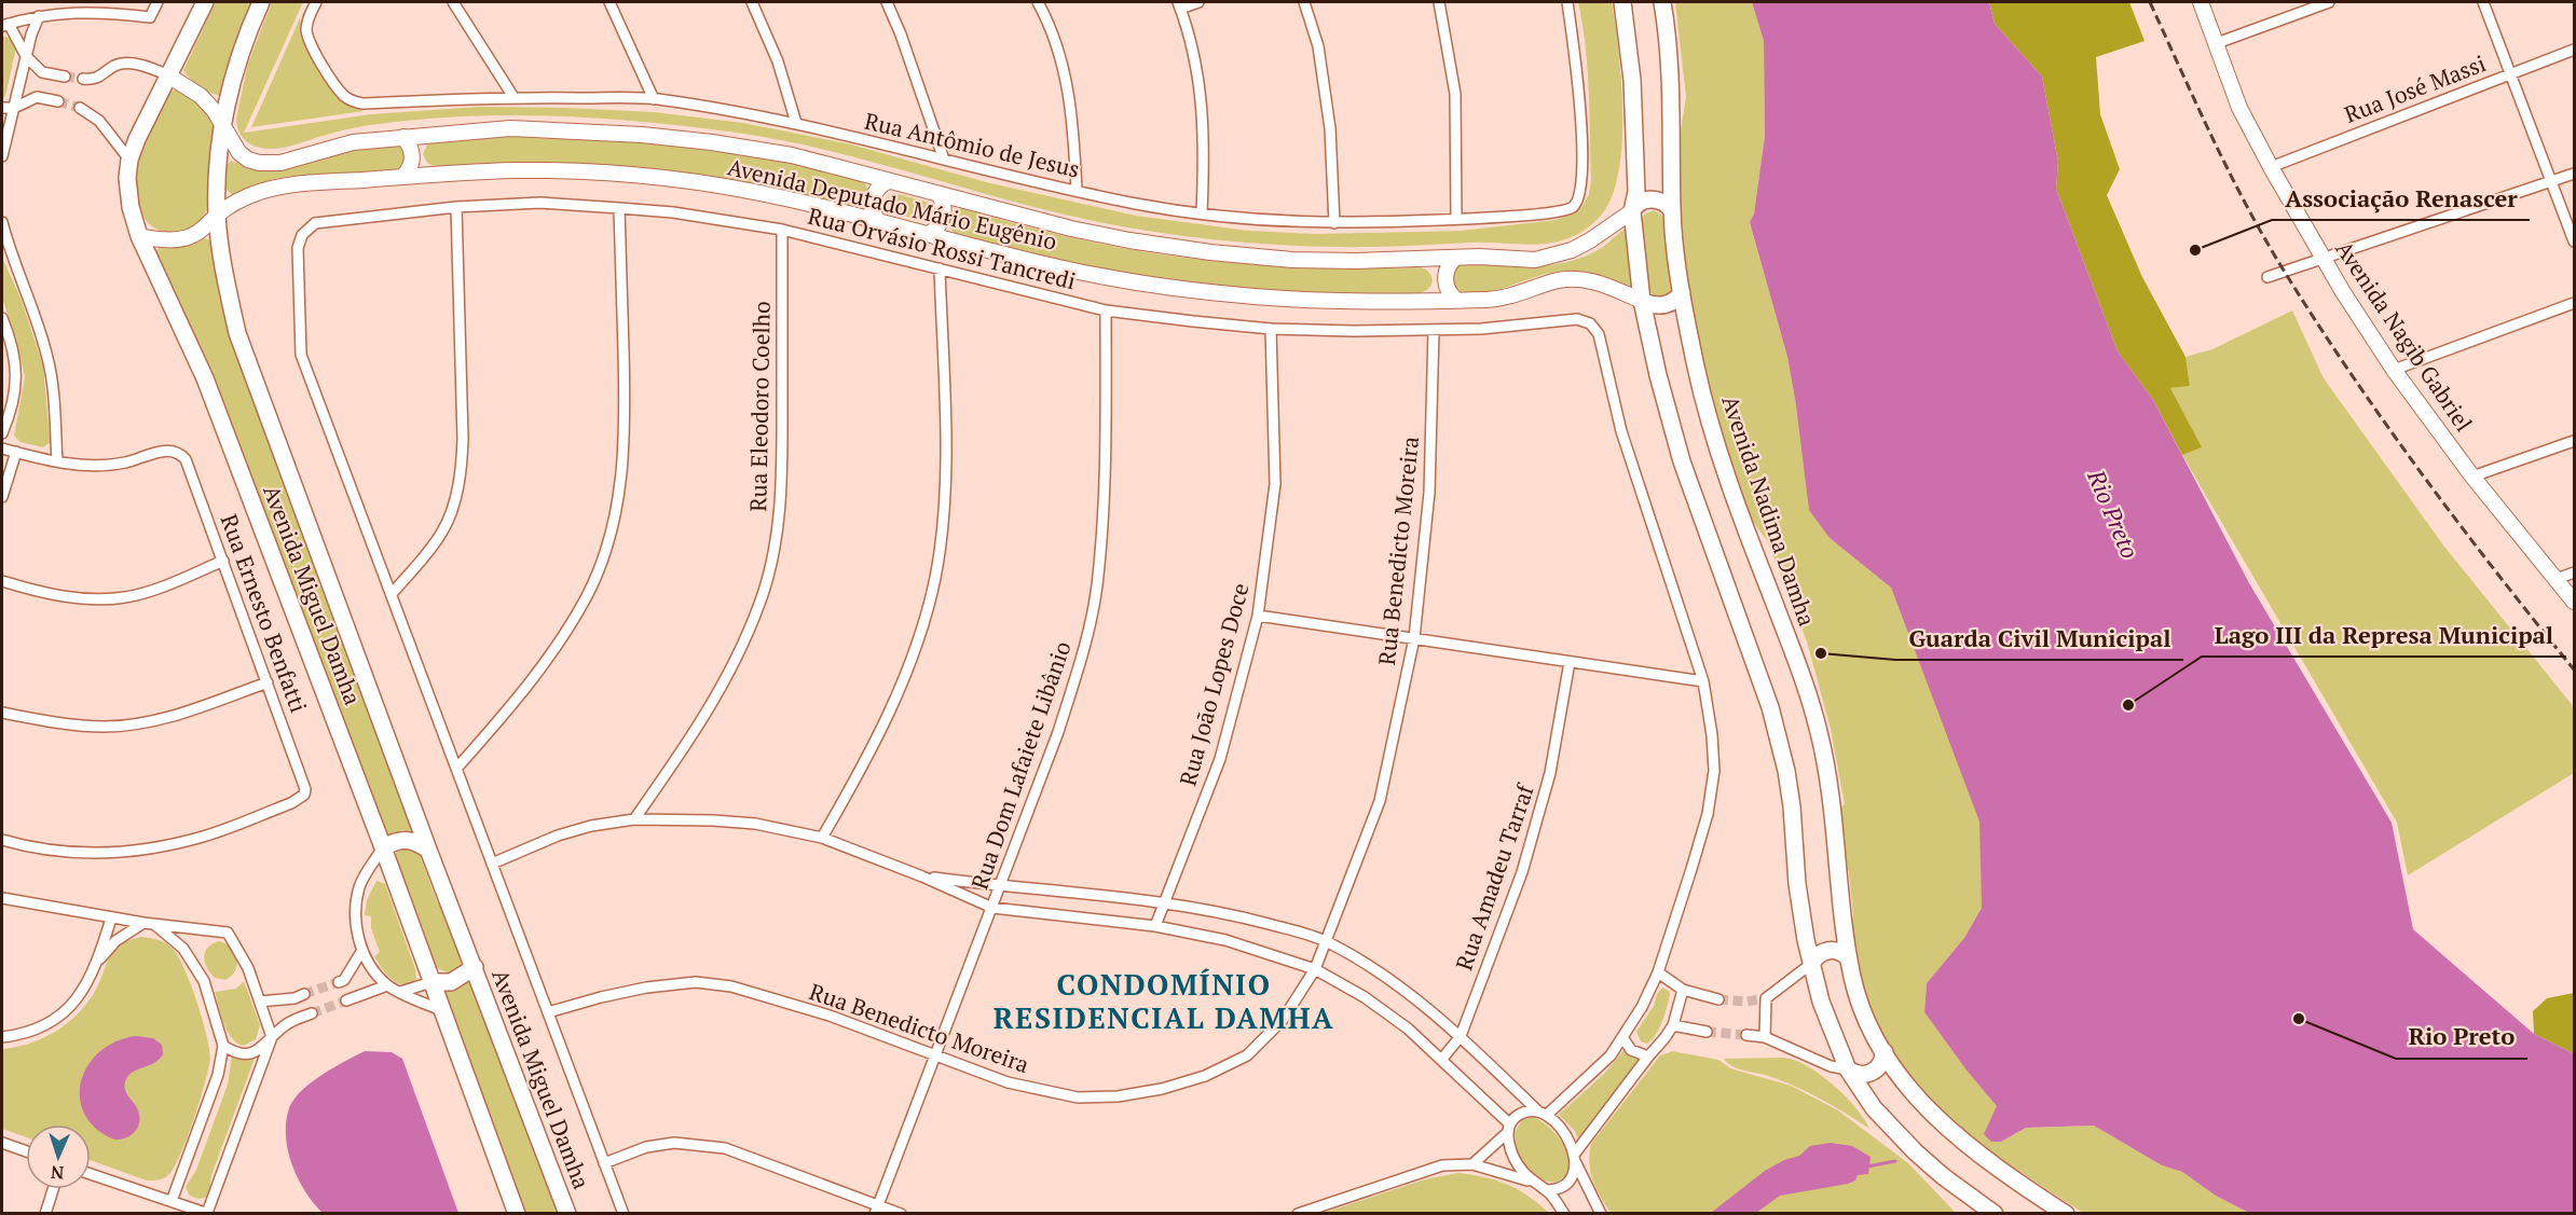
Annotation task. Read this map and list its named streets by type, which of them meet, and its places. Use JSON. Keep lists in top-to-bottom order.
{
  "streets": {
    "main road": ["Avenida Nadima Damha", "Avenida Miguel Damha"],
    "street": [
      "Rua José Massi",
      "Rua Antômio de Jesus",
      "Avenida Deputado Mário Eugênio",
      "Rua Orvásio Rossi Tancredi",
      "Avenida Nagib Gabriel",
      "Rua Eleodoro Coelho",
      "Rua Benedicto Moreira",
      "Rua Ernesto Benfatti",
      "Rua João Lopes Doce",
      "Rua Dom Lafaiete Libânio",
      "Rua Amadeu Tarraf"
    ]
  },
  "crossings": [
    ["Rua José Massi", "Avenida Nagib Gabriel"],
    ["Avenida Deputado Mário Eugênio", "Avenida Miguel Damha"],
    ["Rua Orvásio Rossi Tancredi", "Rua Eleodoro Coelho"],
    ["Rua Orvásio Rossi Tancredi", "Rua Benedicto Moreira"],
    ["Rua Orvásio Rossi Tancredi", "Rua João Lopes Doce"],
    ["Rua Orvásio Rossi Tancredi", "Rua Dom Lafaiete Libânio"],
    ["Rua Benedicto Moreira", "Rua Dom Lafaiete Libânio"]
  ],
  "districts": ["CONDOMÍNIO RESIDENCIAL DAMHA"],
  "water": ["Rio Preto"],
  "places": [
    "Associação Renascer",
    "Guarda Civil Municipal",
    "Lago III da Represa Municipal",
    "Rio Preto"
  ],
  "north": "bottom"
}
